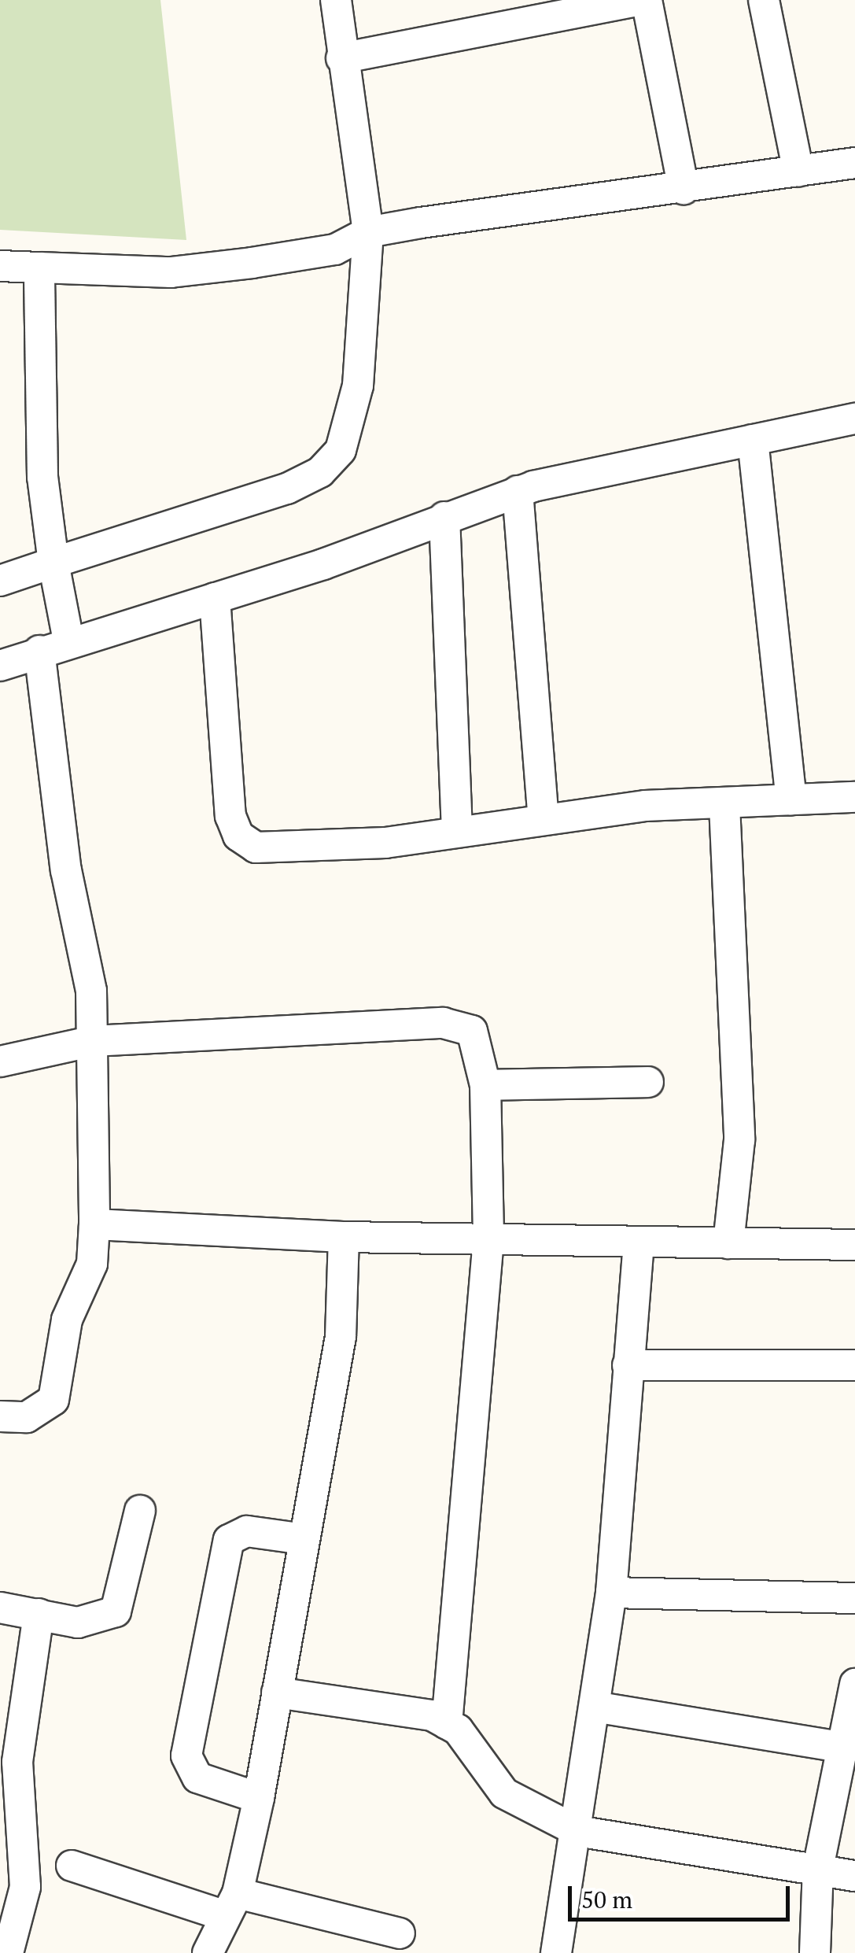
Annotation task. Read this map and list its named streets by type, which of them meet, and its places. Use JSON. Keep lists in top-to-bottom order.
{
  "scale_bar": "50 m"
}
